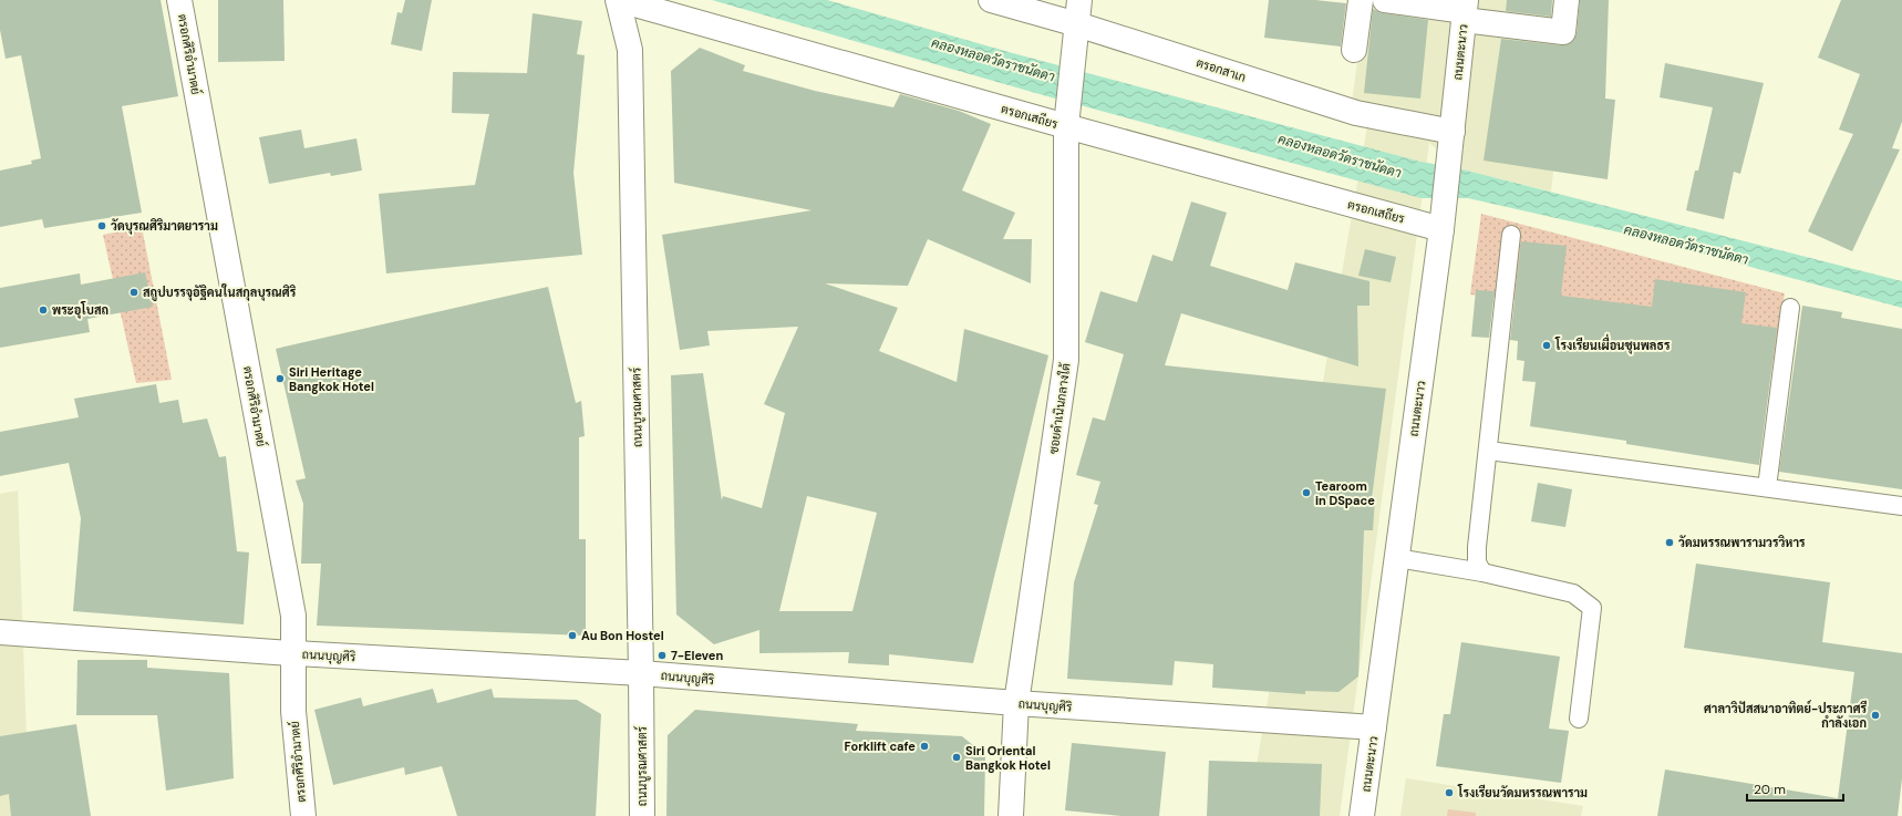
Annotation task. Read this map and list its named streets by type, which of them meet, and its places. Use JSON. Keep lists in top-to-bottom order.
{
  "streets": {
    "street": [
      "ถนนตะนาว",
      "ตรอกศิริอำมาตย์",
      "ตรอกสาเก",
      "ตรอกเสถียร",
      "ถนนบูรณศาสตร์",
      "ซอยดำเนินกลางใต้",
      "ถนนบุญศิริ"
    ]
  },
  "crossings": [
    ["ถนนตะนาว", "ตรอกสาเก"],
    ["ถนนตะนาว", "ตรอกเสถียร"],
    ["ถนนตะนาว", "ถนนบุญศิริ"],
    ["ตรอกศิริอำมาตย์", "ถนนบุญศิริ"],
    ["ตรอกสาเก", "ซอยดำเนินกลางใต้"],
    ["ตรอกเสถียร", "ถนนบูรณศาสตร์"],
    ["ตรอกเสถียร", "ซอยดำเนินกลางใต้"],
    ["ถนนบูรณศาสตร์", "ถนนบุญศิริ"],
    ["ซอยดำเนินกลางใต้", "ถนนบุญศิริ"]
  ],
  "water": ["คลองหลอดวัดราชนัดดา"],
  "places": [
    "วัดบุรณศิริมาตยาราม",
    "สถูปบรรจุอัฐิคนในสกุลบุรณศิริ",
    "พระอุโบสถ",
    "โรงเรียนเผื่อนชุนพลธร",
    "Siri Heritage Bangkok Hotel",
    "Tearoom in DSpace",
    "วัดมหรรณพารามวรวิหาร",
    "Au Bon Hostel",
    "7-Eleven",
    "ศาลาวิปัสสนาอาทิตย์-ประภาศรี กำลังเอก",
    "Forklift cafe",
    "Siri Oriental Bangkok Hotel",
    "โรงเรียนวัดมหรรณพาราม"
  ],
  "scale_bar": "20 m"
}
